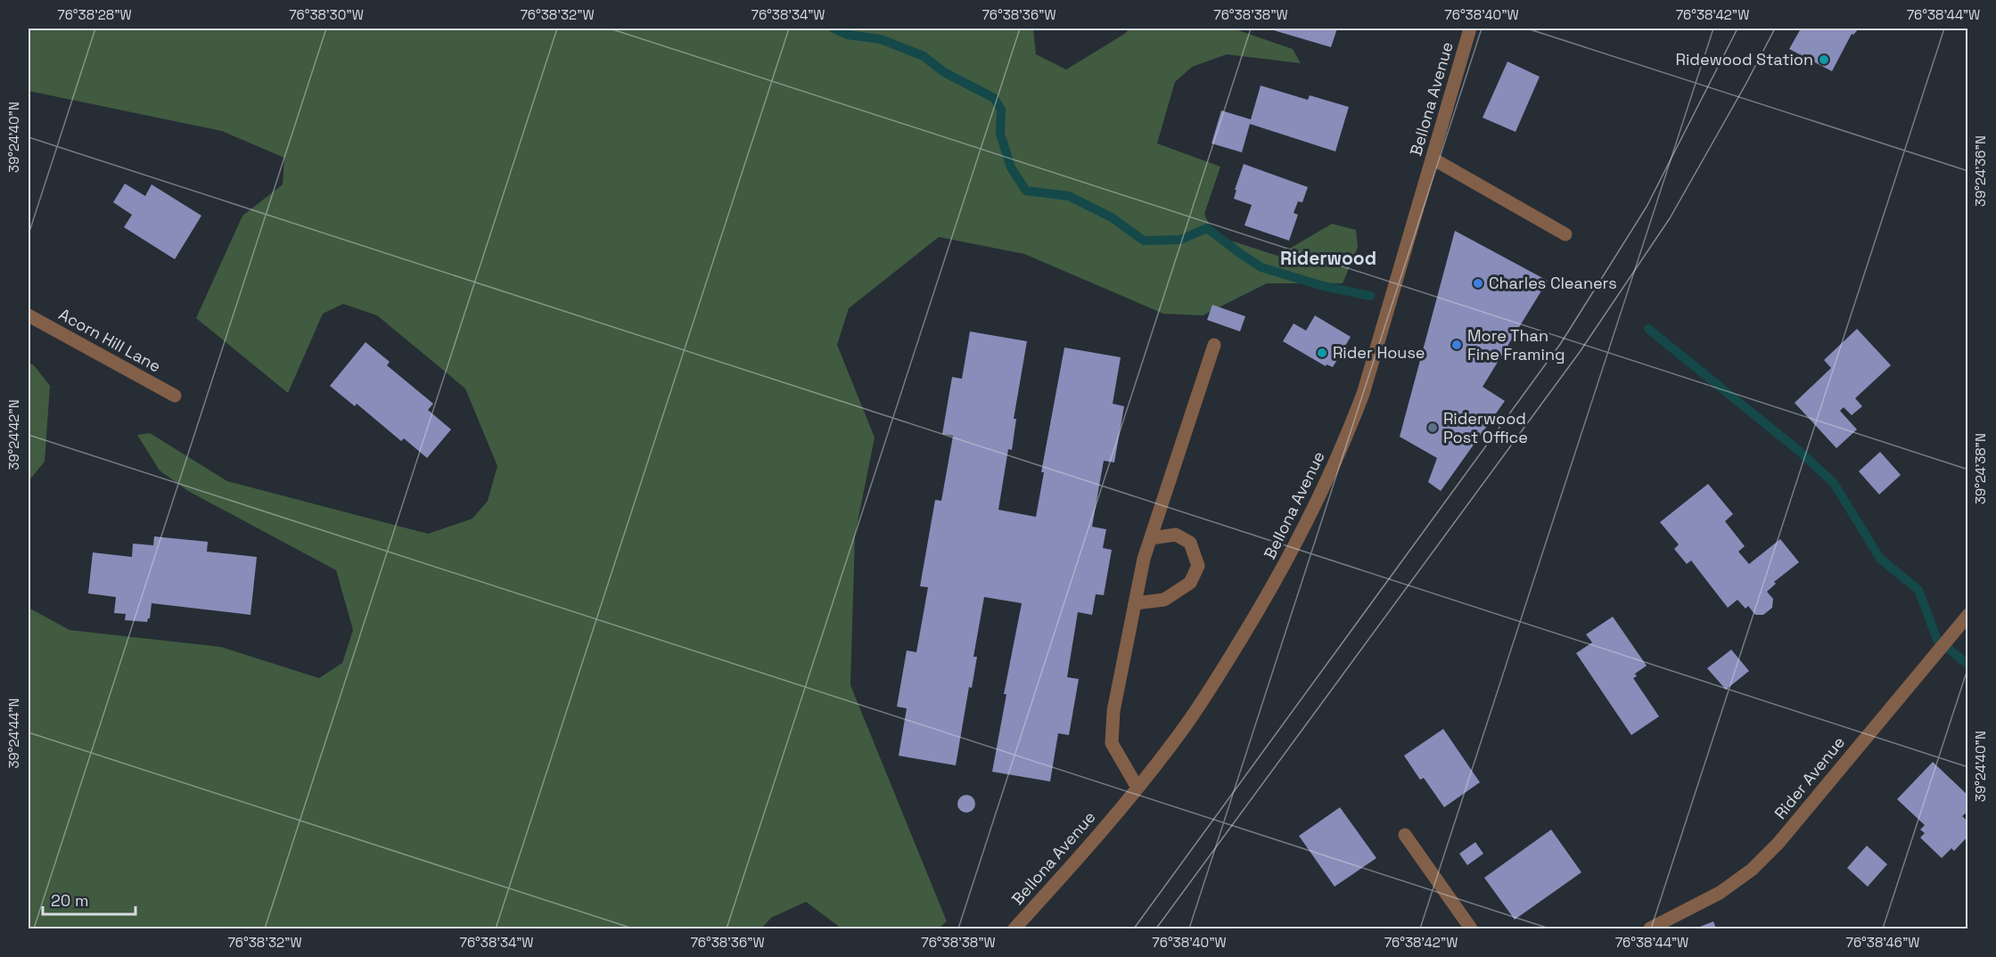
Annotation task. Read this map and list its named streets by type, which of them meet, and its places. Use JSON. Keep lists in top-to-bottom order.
{
  "streets": {
    "street": ["Bellona Avenue", "Acorn Hill Lane", "Rider Avenue"]
  },
  "districts": ["Riderwood"],
  "places": [
    "Ridewood Station",
    "Charles Cleaners",
    "More Than Fine Framing",
    "Rider House",
    "Riderwood Post Office"
  ],
  "scale_bar": "20 m",
  "coordinates": [
    "76°38'28\"W",
    "76°38'30\"W",
    "76°38'32\"W",
    "76°38'34\"W",
    "76°38'36\"W",
    "76°38'38\"W",
    "76°38'40\"W",
    "76°38'42\"W",
    "76°38'44\"W",
    "39°24'40\"N",
    "39°24'36\"N",
    "39°24'42\"N",
    "39°24'38\"N",
    "39°24'44\"N",
    "76°38'46\"W"
  ]
}
